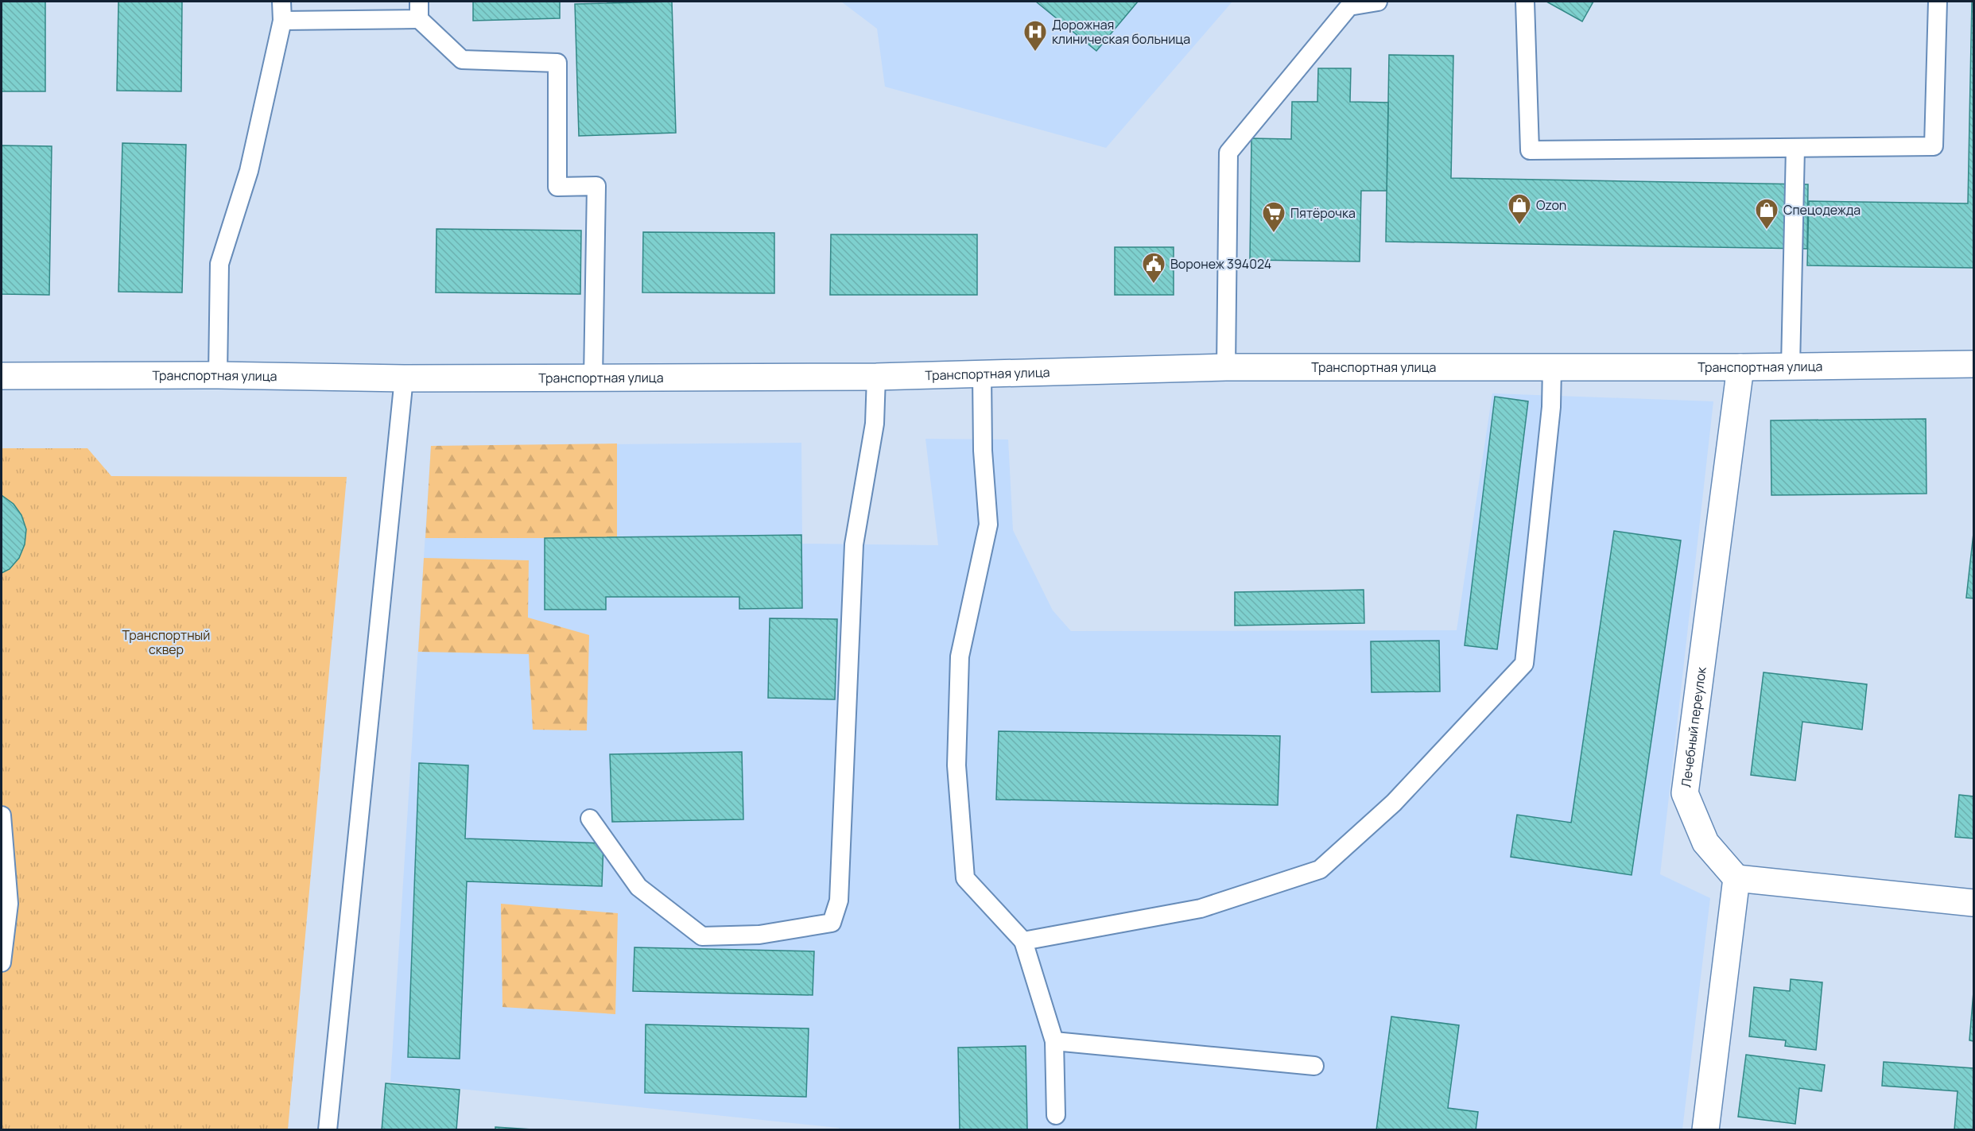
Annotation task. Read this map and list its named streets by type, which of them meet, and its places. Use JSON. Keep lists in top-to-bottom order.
{
  "streets": {
    "street": ["Транспортная улица", "Лечебный переулок"]
  },
  "crossings": [
    ["Транспортная улица", "Лечебный переулок"]
  ],
  "parks": ["Транспортный сквер"],
  "places": {
    "hospital": ["Дорожная клиническая больница"],
    "shop": ["Ozon", "Спецодежда"],
    "supermarket": ["Пятёрочка"],
    "public building": ["Воронеж 394024"]
  }
}
